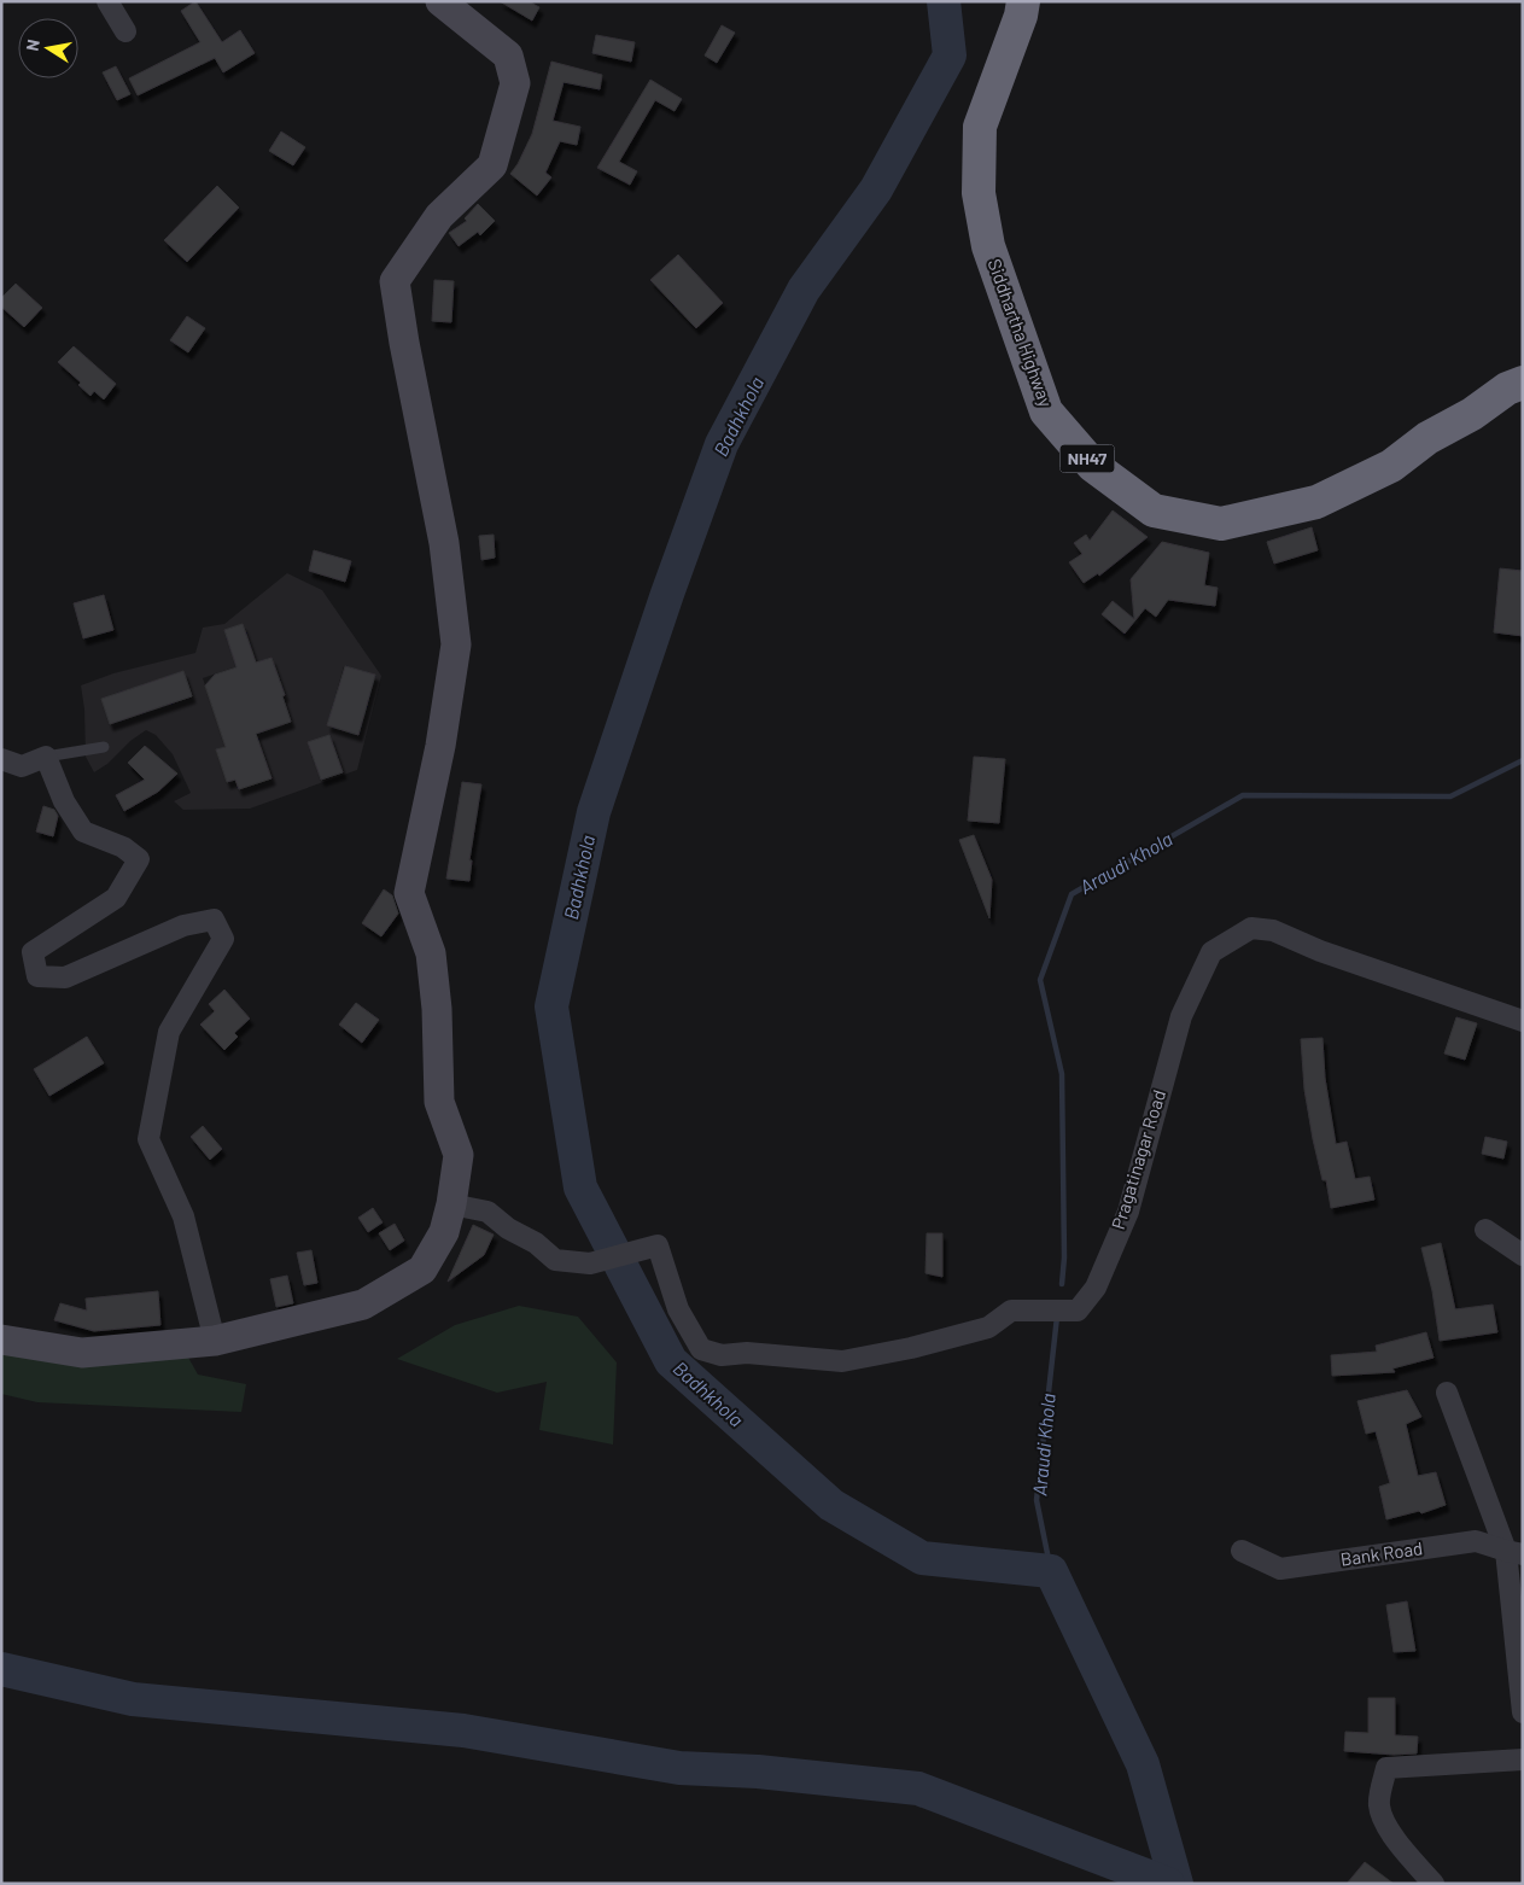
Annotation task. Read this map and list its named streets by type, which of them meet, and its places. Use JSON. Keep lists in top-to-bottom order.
{
  "streets": {
    "highway": ["Siddhartha Highway", "NH47"],
    "street": ["Pragatinagar Road", "Bank Road"]
  },
  "water": ["Badhkhola", "Araudi Khola"],
  "north": "left"
}
